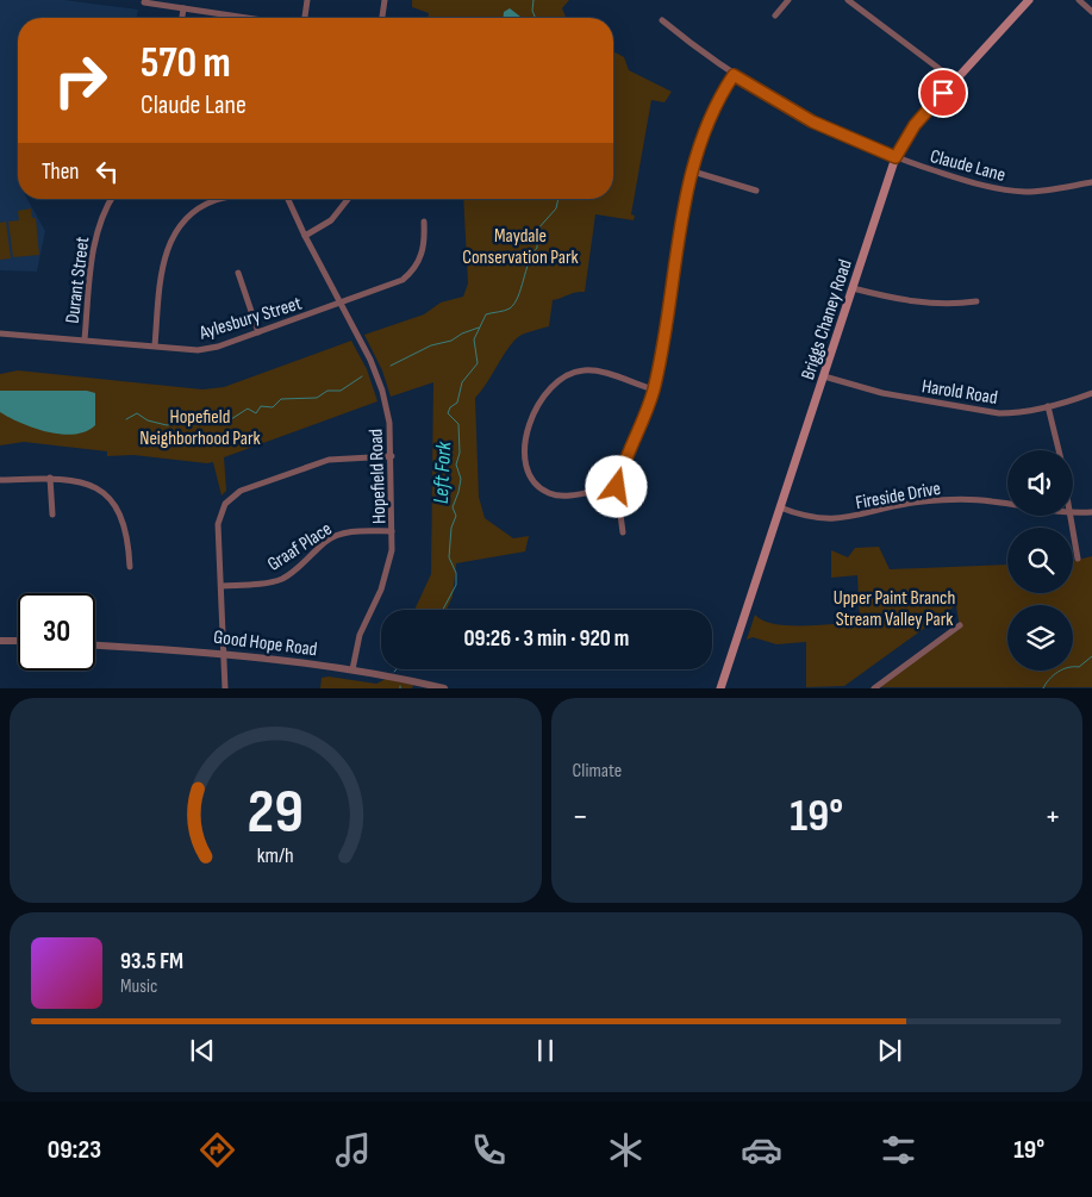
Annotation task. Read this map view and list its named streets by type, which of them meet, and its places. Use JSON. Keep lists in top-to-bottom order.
{
  "streets": {
    "main road": ["Briggs Chaney Road"],
    "street": [
      "Claude Lane",
      "Durant Street",
      "Aylesbury Street",
      "Harold Road",
      "Hopefield Road",
      "Fireside Drive",
      "Graaf Place",
      "Good Hope Road"
    ]
  },
  "crossings": [
    ["Claude Lane", "Briggs Chaney Road"],
    ["Durant Street", "Aylesbury Street"],
    ["Aylesbury Street", "Hopefield Road"],
    ["Briggs Chaney Road", "Harold Road"],
    ["Briggs Chaney Road", "Fireside Drive"],
    ["Hopefield Road", "Graaf Place"],
    ["Hopefield Road", "Good Hope Road"]
  ],
  "water": ["Left Fork"],
  "parks": ["Maydale Conservation Park", "Hopefield Neighborhood Park", "Upper Paint Branch Stream Valley Park"],
  "page": {
    "turn": ["570 m", "Claude Lane"],
    "then": "Then",
    "limit": "30",
    "trip": "09:26 · 3 min · 920 m",
    "tile": "Climate",
    "heat": ["−", "19°", "+"],
    "song": ["93.5 FM", "Music"],
    "tabs": ["09:23", "19°"],
    "gauge": ["29", "km/h"]
  }
}
